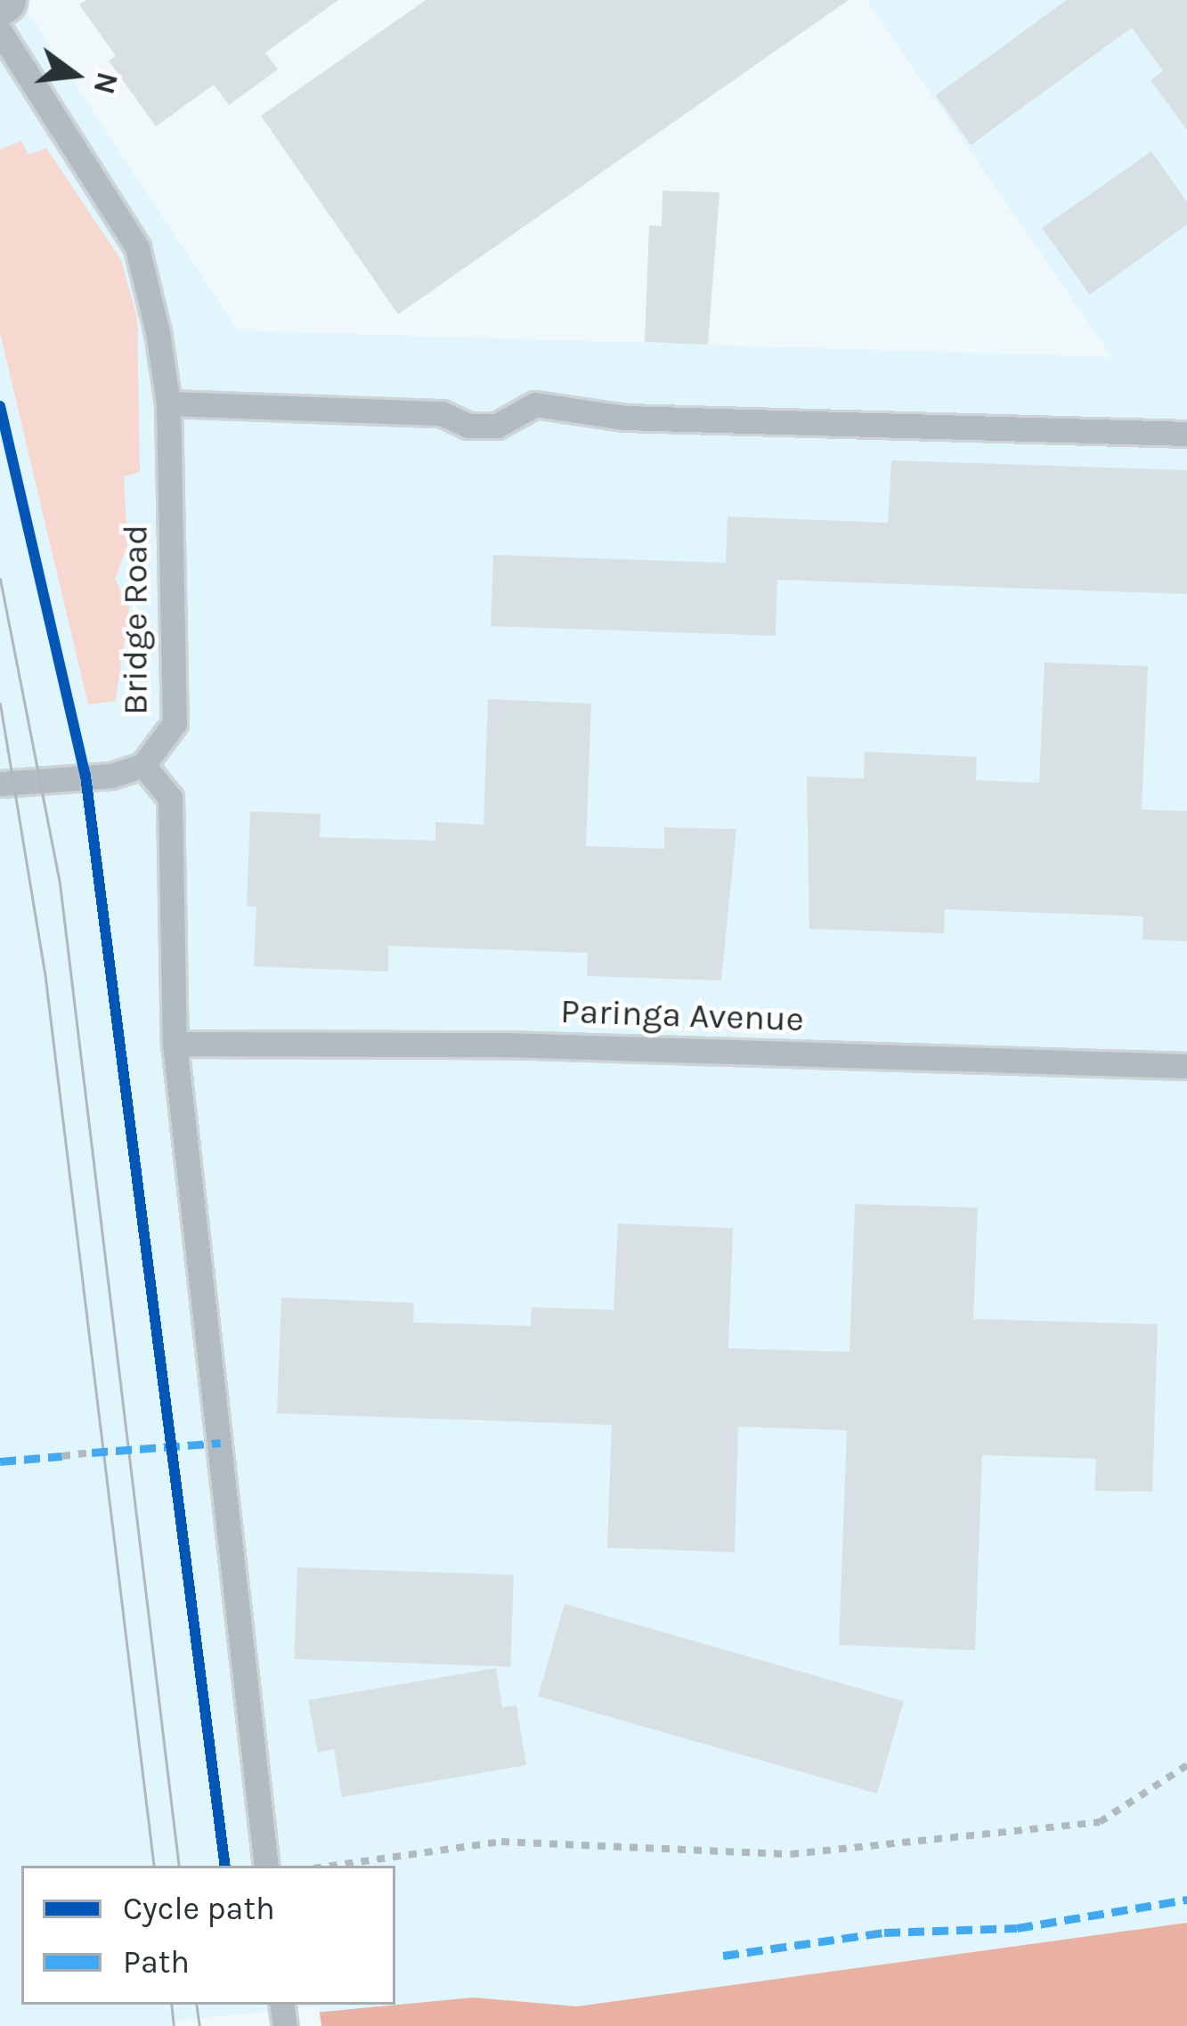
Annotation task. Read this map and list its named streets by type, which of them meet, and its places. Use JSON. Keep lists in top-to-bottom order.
{
  "streets": {
    "lane": ["Bridge Road", "Paringa Avenue"]
  },
  "crossings": [
    ["Bridge Road", "Paringa Avenue"]
  ],
  "legend": ["Cycle path", "Path"],
  "north": "right"
}
